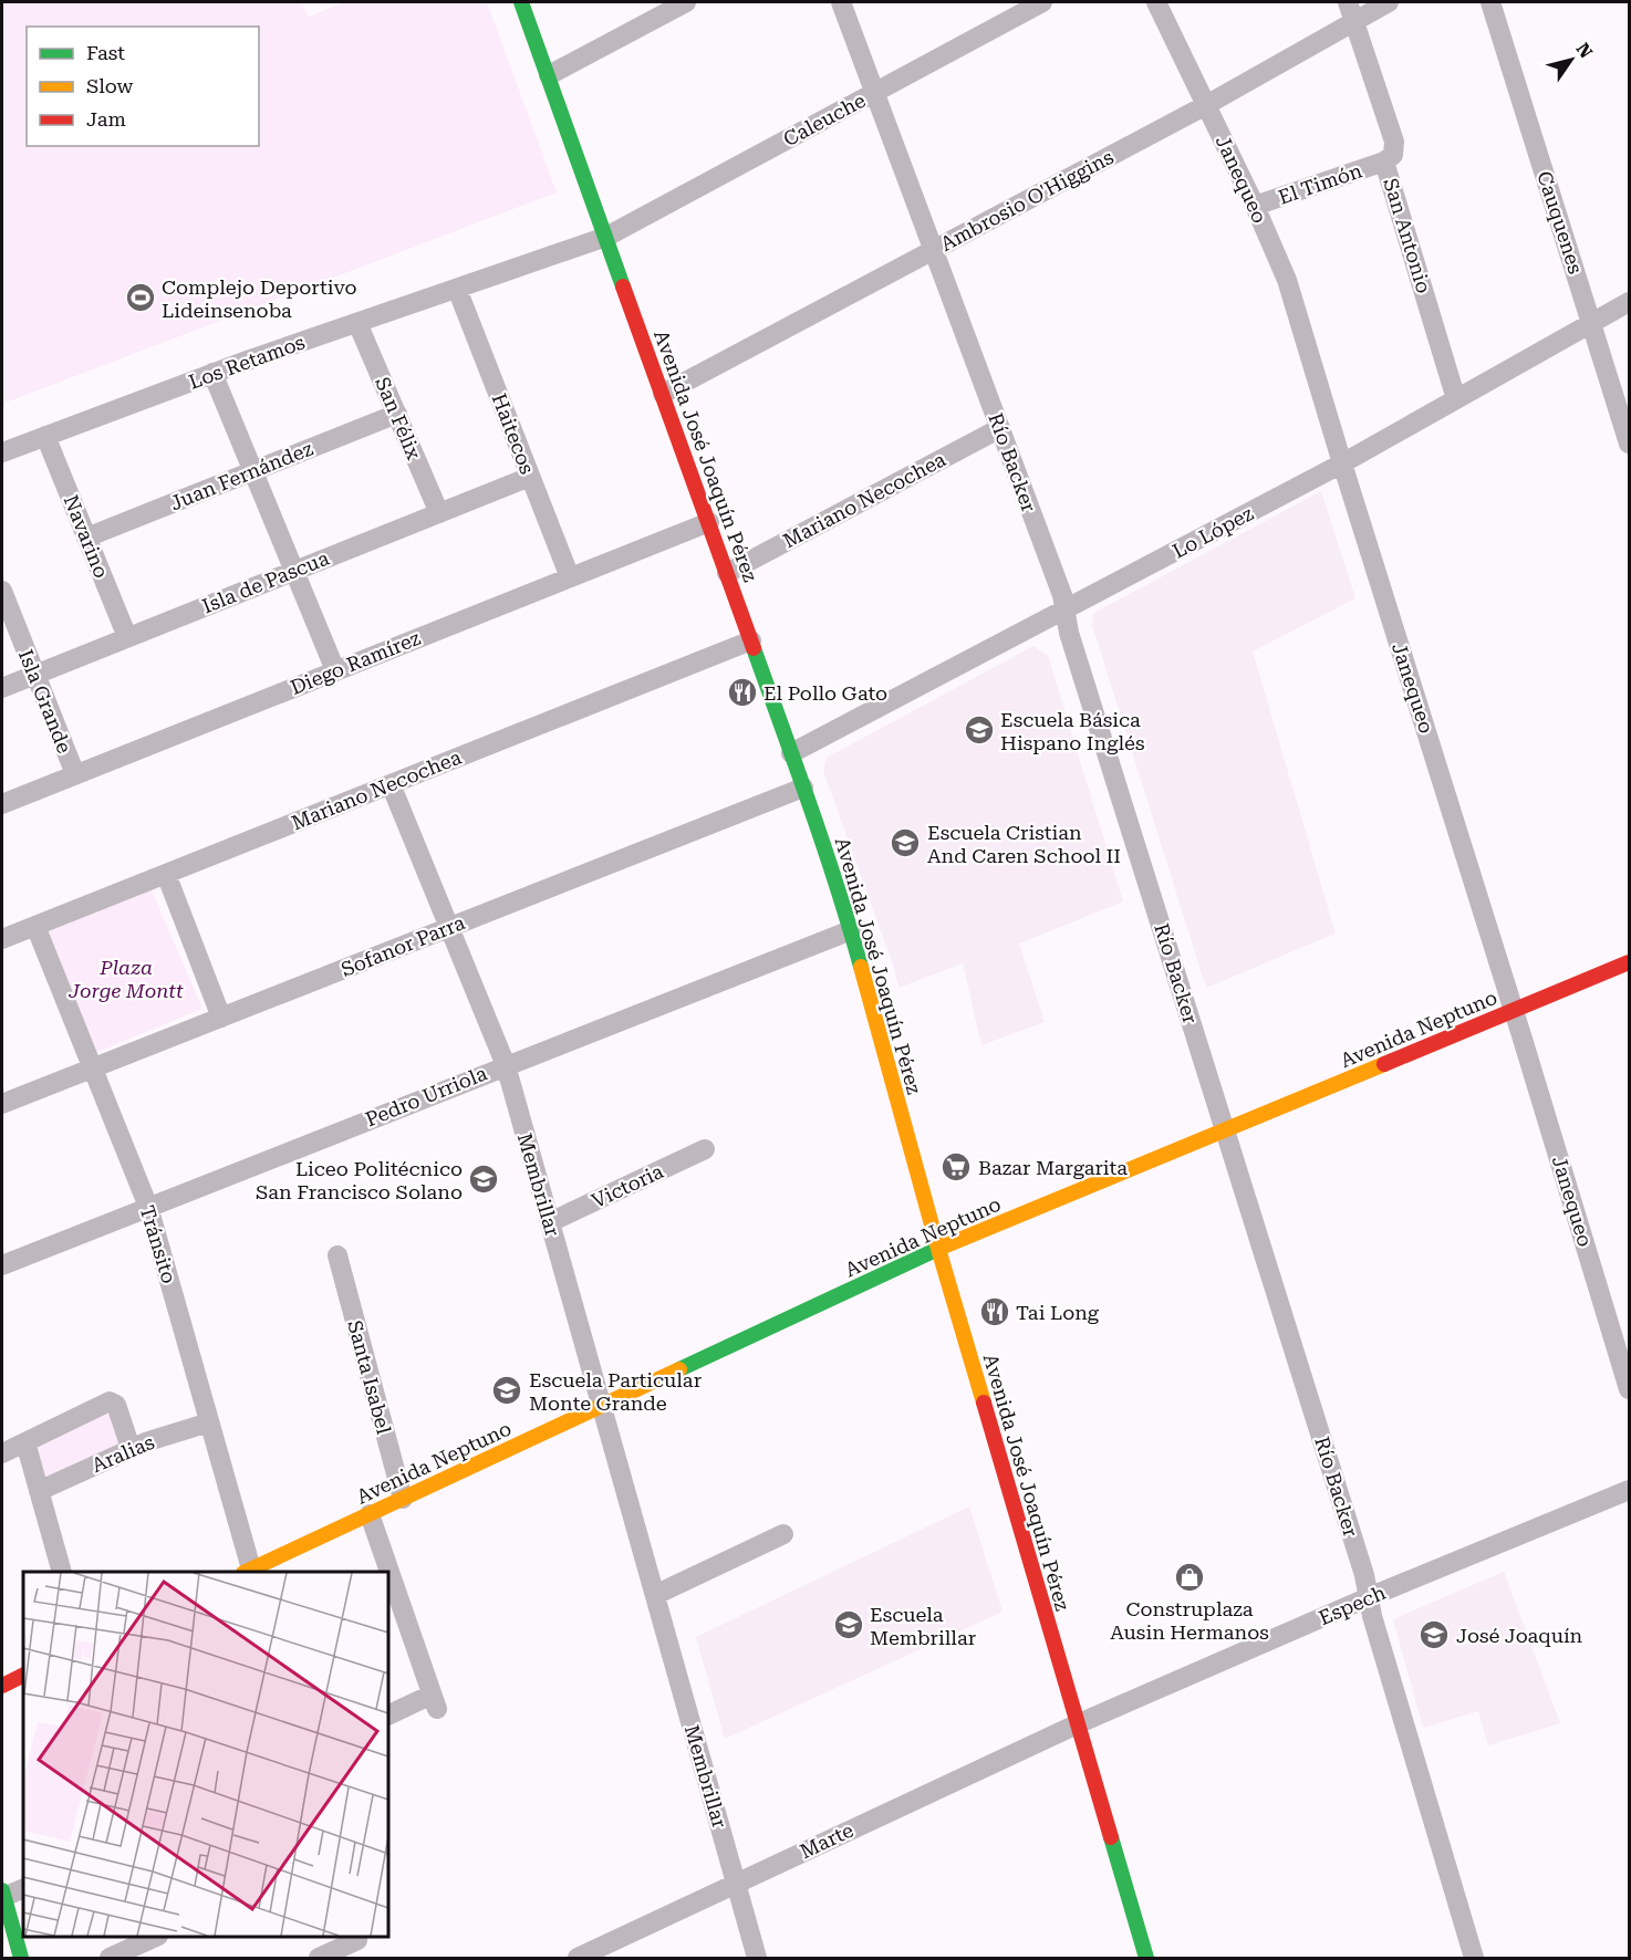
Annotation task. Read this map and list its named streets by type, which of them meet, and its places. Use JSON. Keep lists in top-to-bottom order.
{
  "streets": {
    "main road": ["Avenida José Joaquín Pérez", "Avenida Neptuno"],
    "street": [
      "Caleuche",
      "Janequeo",
      "El Timón",
      "Ambrosio O'Higgins",
      "Cauquenes",
      "San Antonio",
      "Los Retamos",
      "San Félix",
      "Haitecos",
      "Río Backer",
      "Juan Fernández",
      "Mariano Necochea",
      "Lo López",
      "Navarino",
      "Isla de Pascua",
      "Diego Ramírez",
      "Isla Grande",
      "Sofanor Parra",
      "Pedro Urriola",
      "Membrillar",
      "Victoria",
      "Tránsito",
      "Santa Isabel",
      "Aralias",
      "Espech",
      "Marte"
    ]
  },
  "crossings": [
    ["Caleuche", "Los Retamos"],
    ["Caleuche", "Avenida José Joaquín Pérez"],
    ["Caleuche", "Río Backer"],
    ["Janequeo", "El Timón"],
    ["Janequeo", "Ambrosio O'Higgins"],
    ["Janequeo", "Lo López"],
    ["Janequeo", "Avenida Neptuno"],
    ["El Timón", "San Antonio"],
    ["Ambrosio O'Higgins", "San Antonio"],
    ["Ambrosio O'Higgins", "Avenida José Joaquín Pérez"],
    ["Ambrosio O'Higgins", "Río Backer"],
    ["Cauquenes", "Lo López"],
    ["San Antonio", "Lo López"],
    ["Los Retamos", "San Félix"],
    ["Los Retamos", "Haitecos"],
    ["Los Retamos", "Avenida José Joaquín Pérez"],
    ["Los Retamos", "Navarino"],
    ["San Félix", "Juan Fernández"],
    ["San Félix", "Isla de Pascua"],
    ["Haitecos", "Isla de Pascua"],
    ["Haitecos", "Diego Ramírez"],
    ["Avenida José Joaquín Pérez", "Mariano Necochea"],
    ["Avenida José Joaquín Pérez", "Lo López"],
    ["Avenida José Joaquín Pérez", "Diego Ramírez"],
    ["Avenida José Joaquín Pérez", "Sofanor Parra"],
    ["Avenida José Joaquín Pérez", "Avenida Neptuno"],
    ["Avenida José Joaquín Pérez", "Pedro Urriola"],
    ["Avenida José Joaquín Pérez", "Espech"],
    ["Avenida José Joaquín Pérez", "Marte"],
    ["Río Backer", "Mariano Necochea"],
    ["Río Backer", "Lo López"],
    ["Río Backer", "Avenida Neptuno"],
    ["Río Backer", "Espech"],
    ["Juan Fernández", "Navarino"],
    ["Mariano Necochea", "Membrillar"],
    ["Mariano Necochea", "Tránsito"],
    ["Navarino", "Isla de Pascua"],
    ["Isla de Pascua", "Isla Grande"],
    ["Diego Ramírez", "Isla Grande"],
    ["Sofanor Parra", "Membrillar"],
    ["Sofanor Parra", "Tránsito"],
    ["Avenida Neptuno", "Membrillar"],
    ["Avenida Neptuno", "Tránsito"],
    ["Avenida Neptuno", "Santa Isabel"],
    ["Pedro Urriola", "Membrillar"],
    ["Pedro Urriola", "Tránsito"],
    ["Membrillar", "Victoria"],
    ["Membrillar", "Marte"],
    ["Tránsito", "Aralias"],
    ["Espech", "Marte"]
  ],
  "parks": ["Plaza Jorge Montt"],
  "places": {
    "sports": ["Complejo Deportivo Lideinsenoba"],
    "restaurant": ["El Pollo Gato", "Tai Long"],
    "school or university": [
      "Escuela Básica Hispano Inglés",
      "Escuela Cristian And Caren School II",
      "Liceo Politécnico San Francisco Solano",
      "Escuela Particular Monte Grande",
      "Escuela Membrillar",
      "José Joaquín"
    ],
    "supermarket": ["Bazar Margarita"],
    "shop": ["Construplaza Ausin Hermanos"]
  },
  "legend": ["Fast", "Slow", "Jam"],
  "north": "top right"
}
